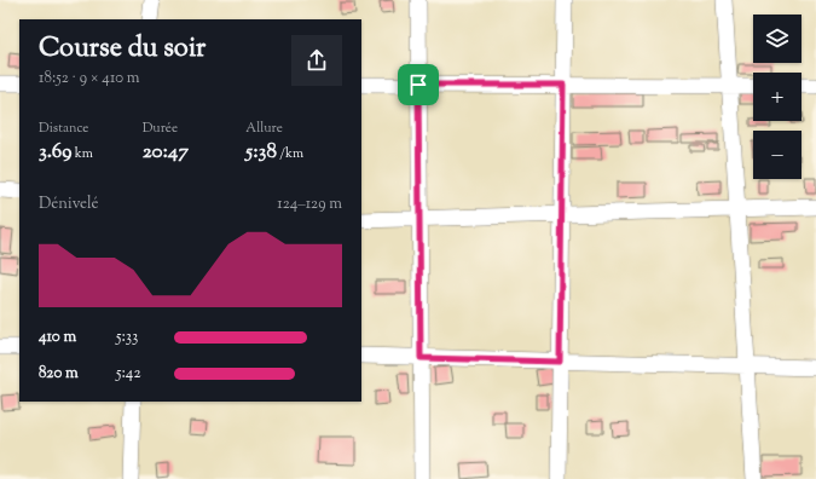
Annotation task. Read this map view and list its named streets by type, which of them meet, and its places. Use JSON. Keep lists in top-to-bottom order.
{
  "page": {
    "map_buttons": ["+", "−"],
    "heading": ["Course du soir", "18:52 · 9 × 410 m"],
    "stats": [
      ["Distance", "3.69 km"],
      ["Durée", "20:47"],
      ["Allure", "5:38 /km"]
    ],
    "chart": ["Dénivelé", "124–129 m"],
    "list": [
      {
        "name": "410 m",
        "note": "5:33"
      },
      {
        "name": "820 m",
        "note": "5:42"
      }
    ]
  }
}
